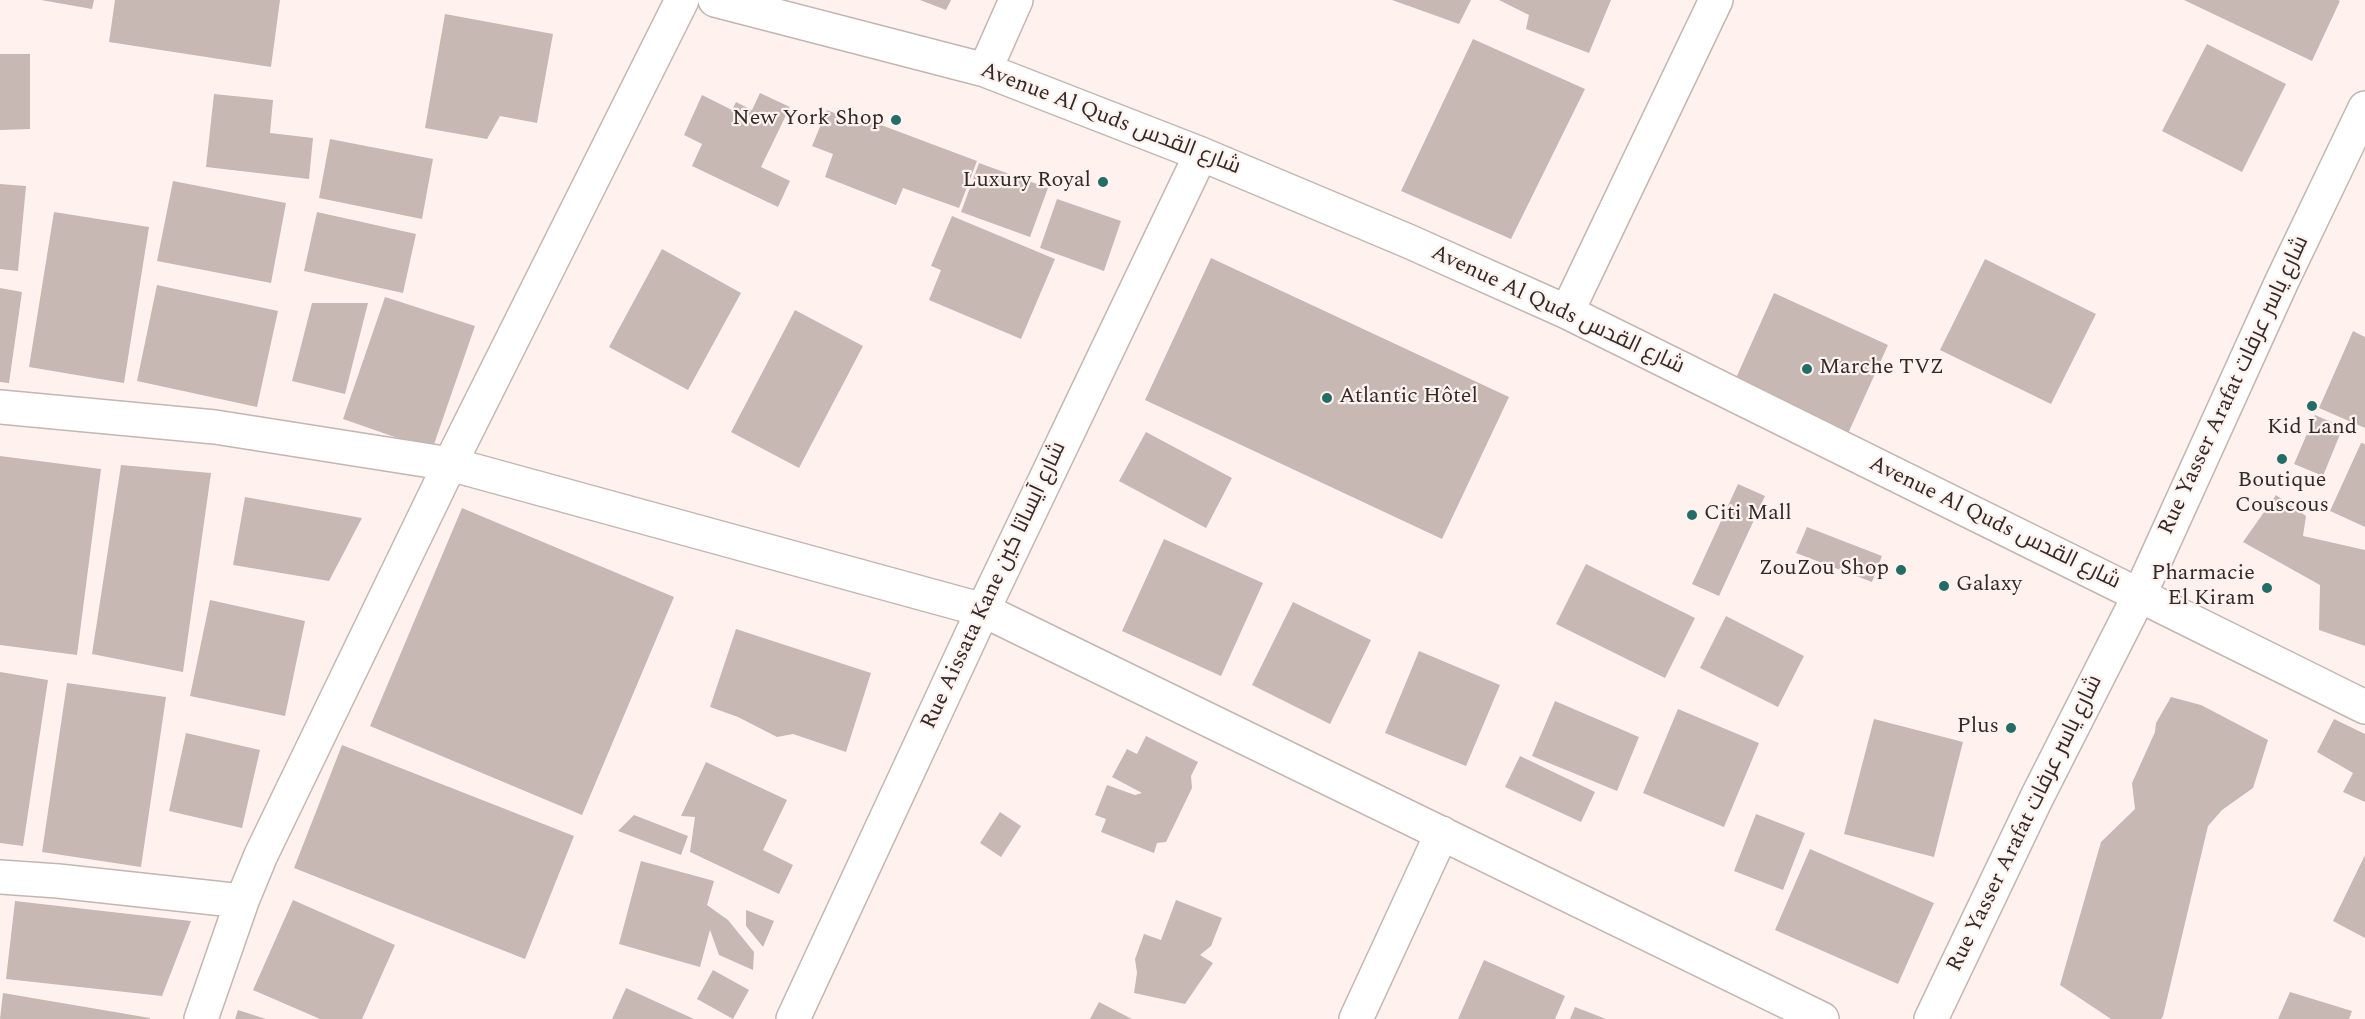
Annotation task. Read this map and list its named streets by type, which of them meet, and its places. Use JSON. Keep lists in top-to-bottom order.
{
  "streets": {
    "street": ["Avenue Al Quds شارع القدس", "Rue Yasser Arafat شارع ياسر عرفات", "Rue Aissata Kane شارع آيساتا كين"]
  },
  "crossings": [
    ["Avenue Al Quds شارع القدس", "Rue Yasser Arafat شارع ياسر عرفات"],
    ["Avenue Al Quds شارع القدس", "Rue Aissata Kane شارع آيساتا كين"]
  ],
  "places": [
    "New York Shop",
    "Luxury Royal",
    "Marche TVZ",
    "Atlantic Hôtel",
    "Kid Land",
    "Boutique Couscous",
    "Citi Mall",
    "ZouZou Shop",
    "Galaxy",
    "Pharmacie El Kiram",
    "Plus"
  ]
}
